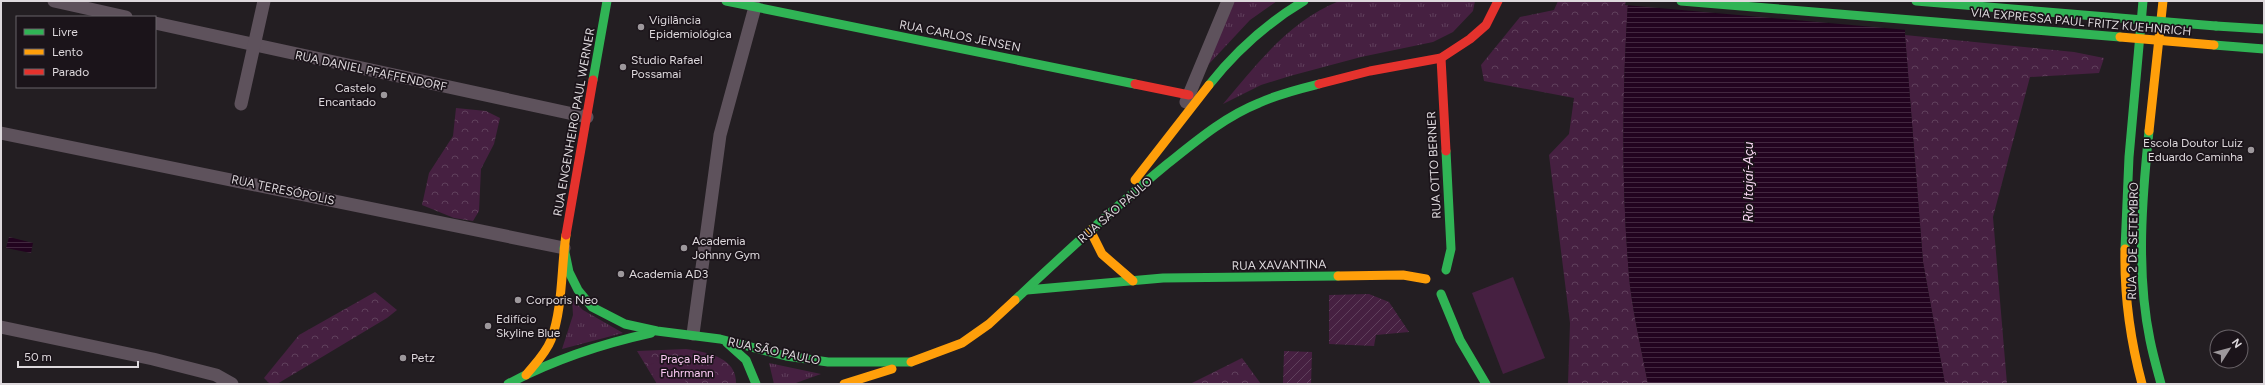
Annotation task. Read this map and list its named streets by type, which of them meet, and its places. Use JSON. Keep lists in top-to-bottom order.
{
  "streets": {
    "main road": [
      "VIA EXPRESSA PAUL FRITZ KUEHNRICH",
      "RUA CARLOS JENSEN",
      "RUA ENGENHEIRO PAUL WERNER",
      "RUA OTTO BERNER",
      "RUA SÃO PAULO",
      "RUA 2 DE SETEMBRO",
      "RUA XAVANTINA"
    ],
    "street": ["RUA DANIEL PFAFFENDORF", "RUA TERESÓPOLIS"]
  },
  "crossings": [
    ["RUA DANIEL PFAFFENDORF", "RUA ENGENHEIRO PAUL WERNER"],
    ["RUA ENGENHEIRO PAUL WERNER", "RUA TERESÓPOLIS"],
    ["RUA ENGENHEIRO PAUL WERNER", "RUA SÃO PAULO"],
    ["RUA OTTO BERNER", "RUA SÃO PAULO"],
    ["RUA TERESÓPOLIS", "RUA SÃO PAULO"],
    ["RUA SÃO PAULO", "RUA XAVANTINA"]
  ],
  "water": ["Rio Itajaí-Açu"],
  "parks": ["Praça Ralf Fuhrmann"],
  "places": [
    "Vigilância Epidemiológica",
    "Studio Rafael Possamai",
    "Castelo Encantado",
    "Escola Doutor Luiz Eduardo Caminha",
    "Academia Johnny Gym",
    "Academia AD3",
    "Corporis Neo",
    "Edifício Skyline Blue",
    "Petz"
  ],
  "legend": ["Livre", "Lento", "Parado"],
  "scale_bar": "50 m",
  "north": "top right"
}
